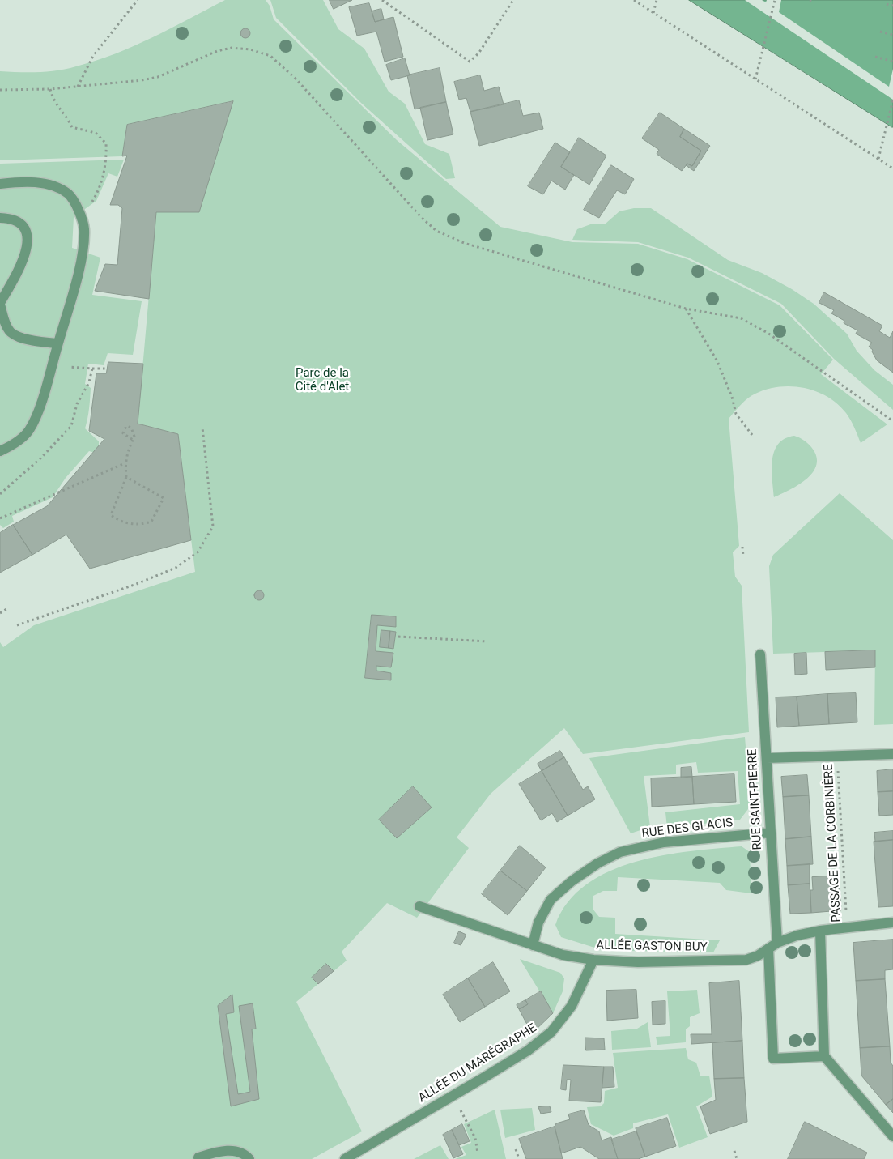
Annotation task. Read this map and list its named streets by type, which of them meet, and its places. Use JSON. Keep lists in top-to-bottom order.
{
  "streets": {
    "street": [
      "RUE SAINT-PIERRE",
      "RUE DES GLACIS",
      "ALLÉE GASTON BUY",
      "ALLÉE DU MARÉGRAPHE"
    ],
    "path": ["PASSAGE DE LA CORBINIÈRE"]
  },
  "crossings": [
    ["RUE SAINT-PIERRE", "RUE DES GLACIS"],
    ["RUE SAINT-PIERRE", "ALLÉE GASTON BUY"],
    ["RUE DES GLACIS", "ALLÉE GASTON BUY"],
    ["PASSAGE DE LA CORBINIÈRE", "ALLÉE GASTON BUY"],
    ["ALLÉE GASTON BUY", "ALLÉE DU MARÉGRAPHE"]
  ],
  "parks": ["Parc de la Cité d'Alet"]
}
